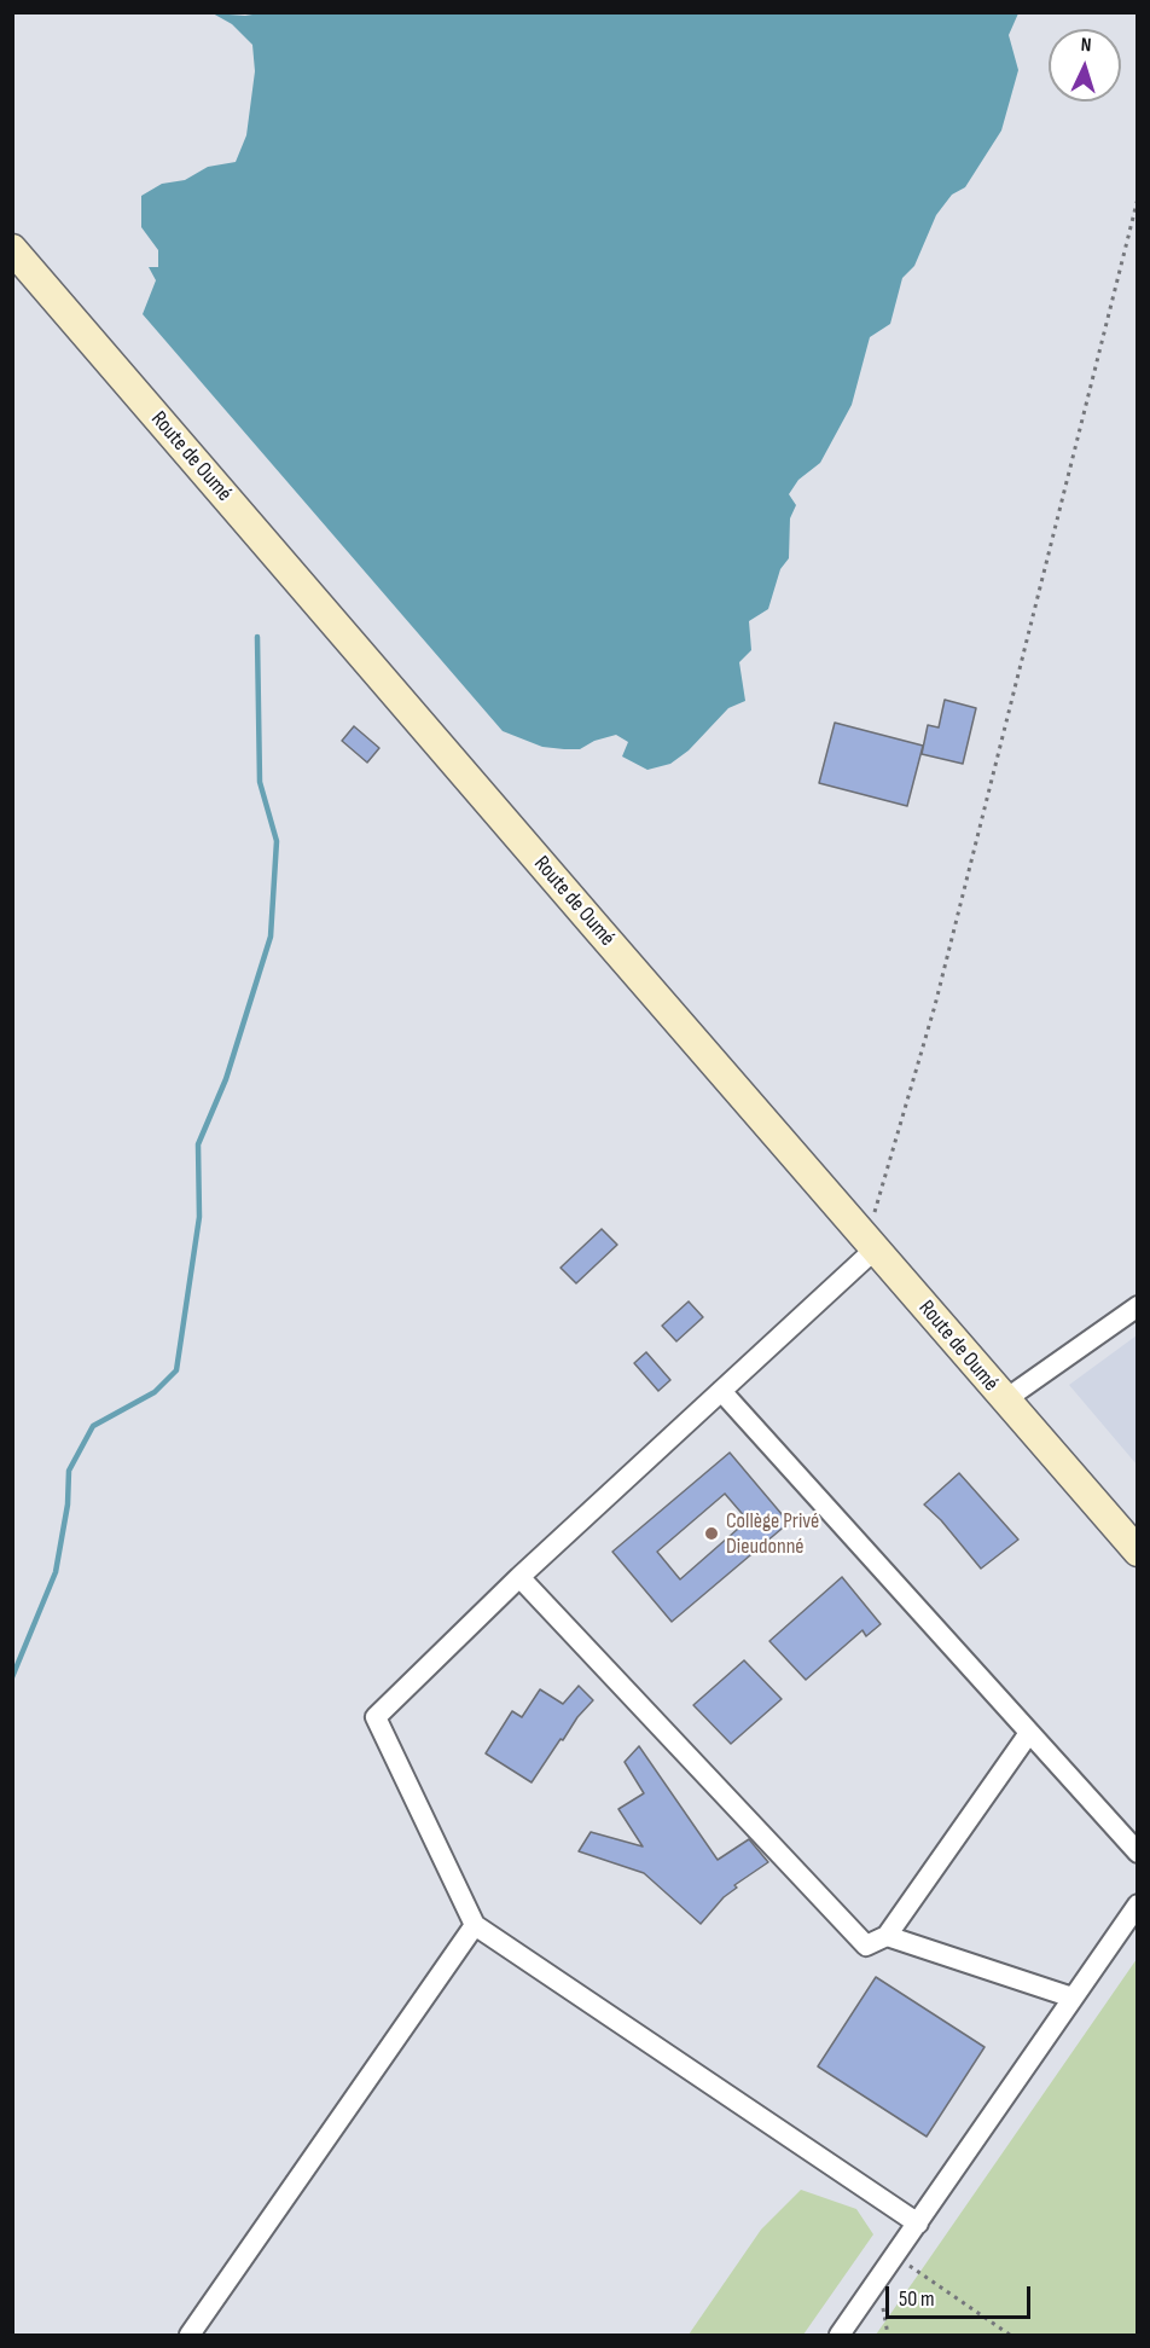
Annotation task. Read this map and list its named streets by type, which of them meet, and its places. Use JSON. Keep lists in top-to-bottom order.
{
  "streets": {
    "main road": ["Route de Oumé"]
  },
  "places": ["Collège Privé Dieudonné"],
  "scale_bar": "50 m",
  "north": "top"
}
